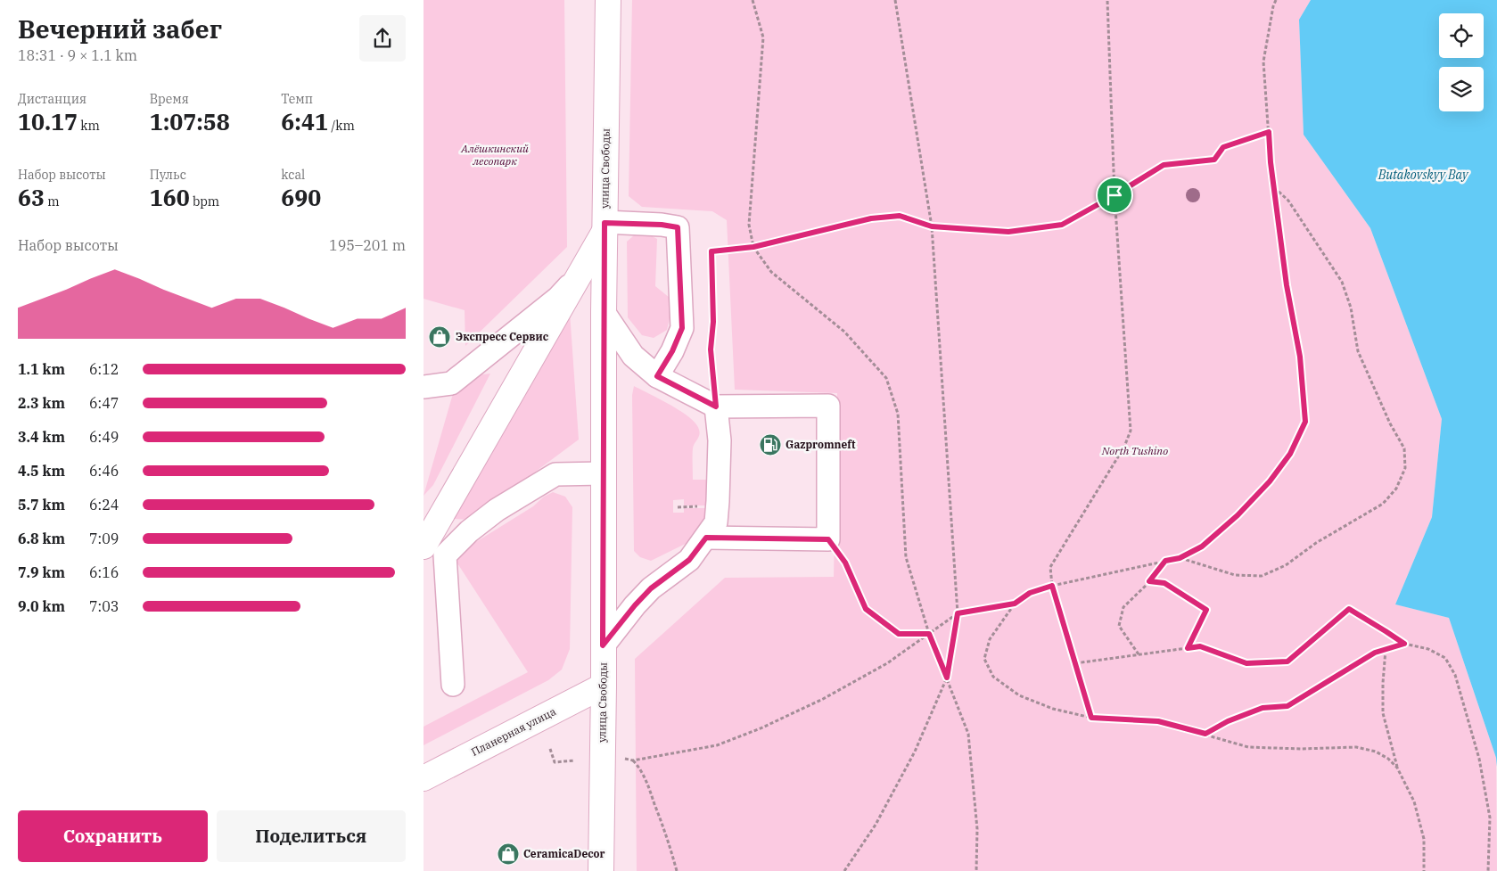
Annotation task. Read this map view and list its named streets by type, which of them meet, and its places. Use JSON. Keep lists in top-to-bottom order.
{
  "streets": {
    "main road": ["улица Свободы", "Планерная улица"]
  },
  "crossings": [
    ["улица Свободы", "Планерная улица"]
  ],
  "water": ["Butakovskyy Bay"],
  "parks": ["Алёшкинский лесопарк", "North Tushino"],
  "places": {
    "shop": ["Экспресс Сервис", "CeramicaDecor"],
    "fuel station": ["Gazpromneft"]
  },
  "page": {
    "heading": ["Вечерний забег", "18:31 · 9 × 1.1 km"],
    "stats": [
      ["Дистанция", "10.17 km"],
      ["Время", "1:07:58"],
      ["Темп", "6:41 /km"],
      ["Набор высоты", "63 m"],
      ["Пульс", "160 bpm"],
      ["kcal", "690"]
    ],
    "chart": ["Набор высоты", "195–201 m"],
    "list": [
      {
        "name": "1.1 km",
        "note": "6:12"
      },
      {
        "name": "2.3 km",
        "note": "6:47"
      },
      {
        "name": "3.4 km",
        "note": "6:49"
      },
      {
        "name": "4.5 km",
        "note": "6:46"
      },
      {
        "name": "5.7 km",
        "note": "6:24"
      },
      {
        "name": "6.8 km",
        "note": "7:09"
      },
      {
        "name": "7.9 km",
        "note": "6:16"
      },
      {
        "name": "9.0 km",
        "note": "7:03"
      }
    ],
    "buttons": ["Сохранить", "Поделиться"]
  }
}
